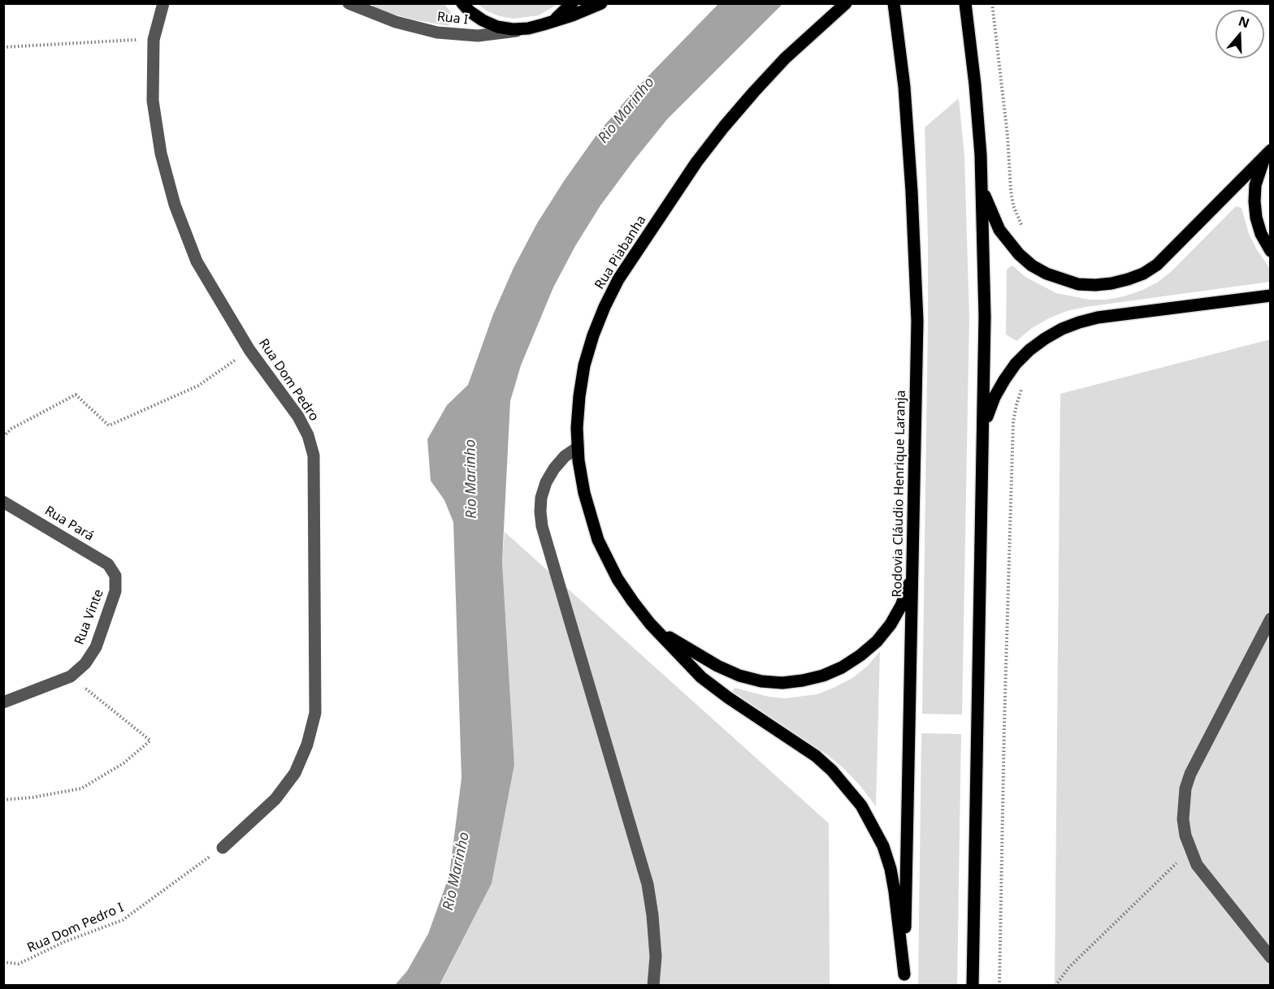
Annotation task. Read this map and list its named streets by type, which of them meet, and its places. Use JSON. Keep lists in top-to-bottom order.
{
  "streets": {
    "main road": ["Rua Piabanha", "Rodovia Cláudio Henrique Laranja"],
    "street": [
      "Rua I",
      "Rua Dom Pedro",
      "Rua Pará",
      "Rua Vinte"
    ],
    "path": ["Rua Dom Pedro I"]
  },
  "crossings": [
    ["Rua Dom Pedro", "Rua Dom Pedro I"],
    ["Rua Pará", "Rua Vinte"]
  ],
  "water": ["Rio Marinho"],
  "north": "top"
}
